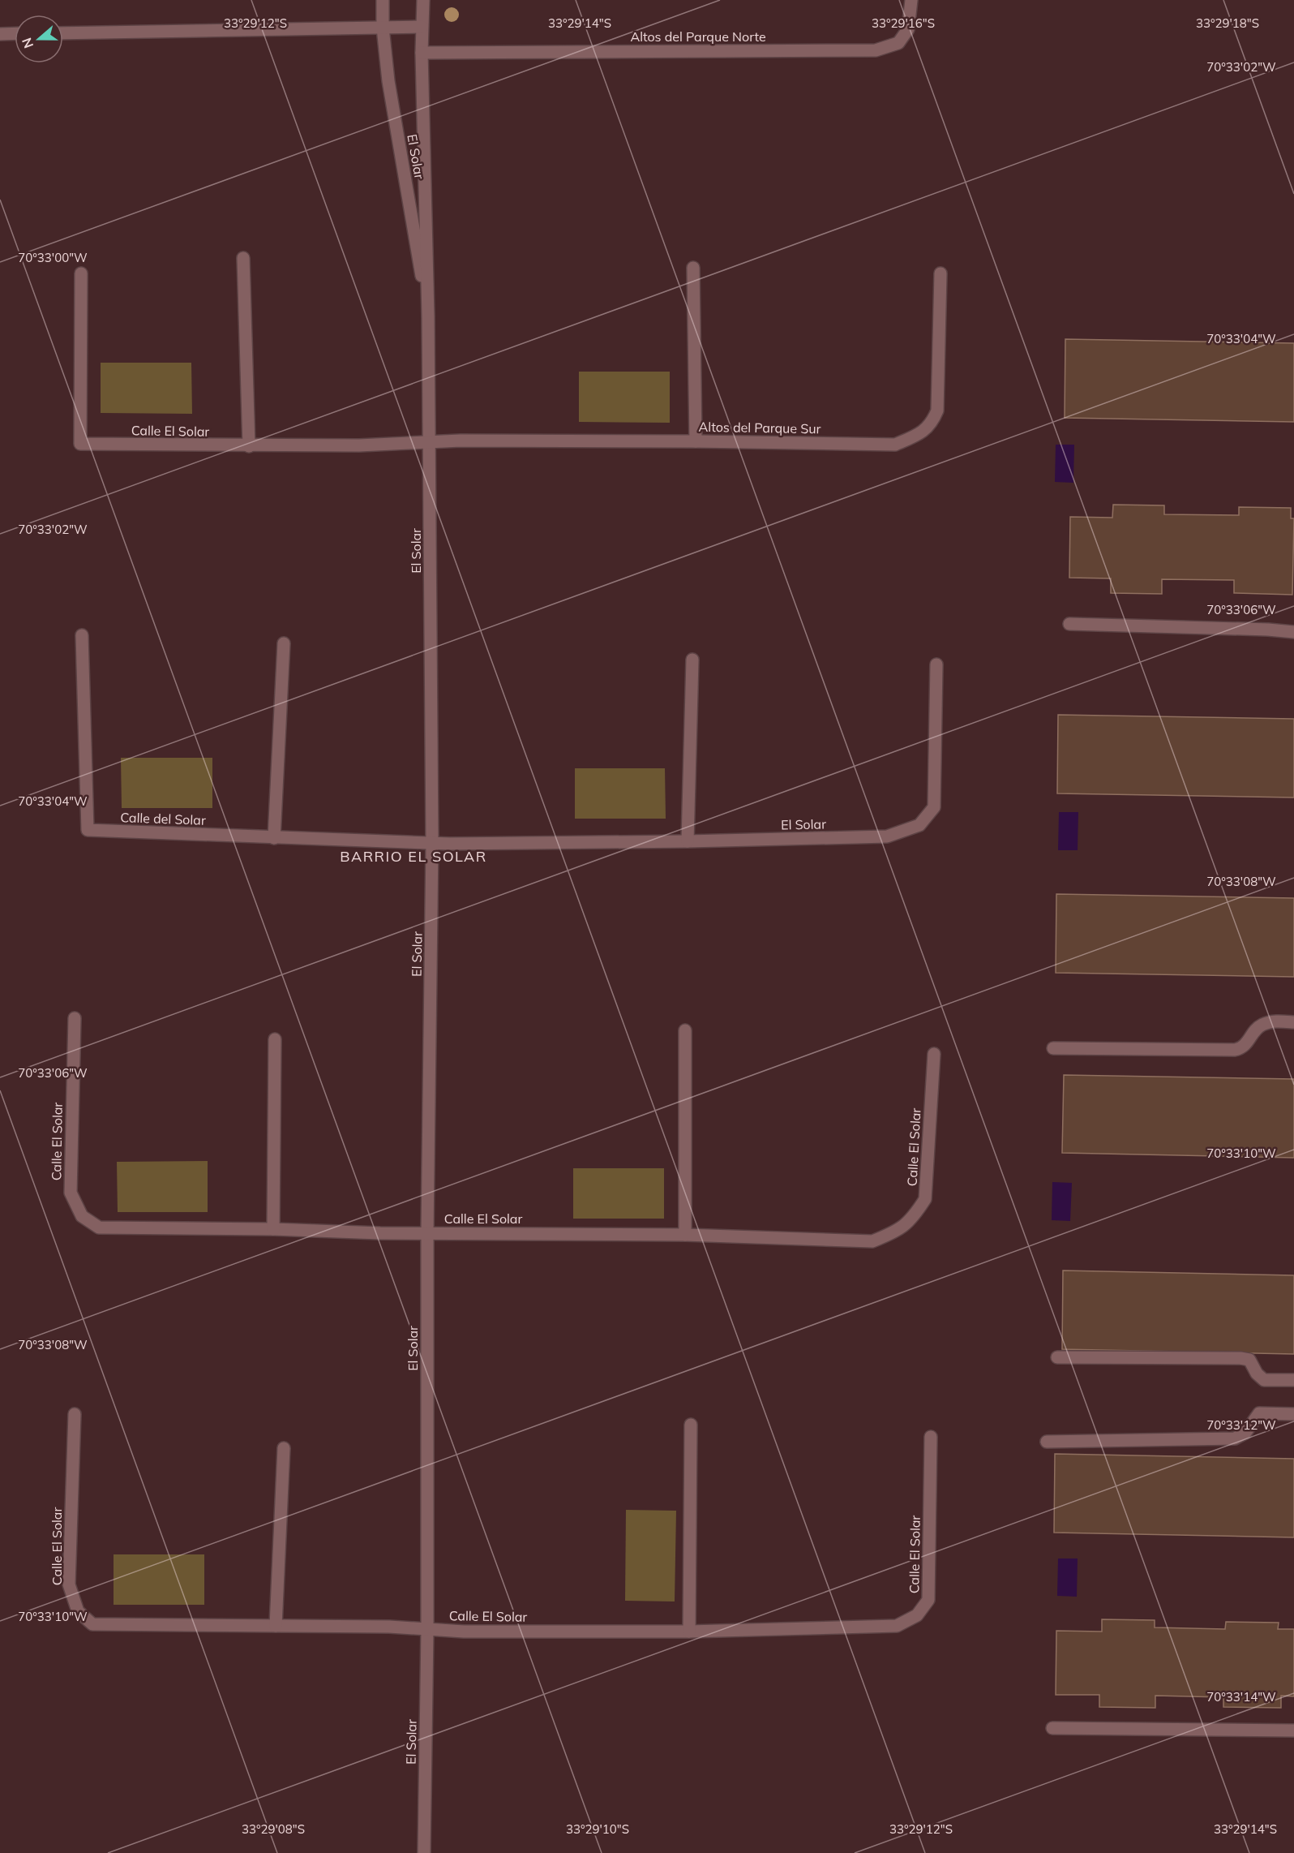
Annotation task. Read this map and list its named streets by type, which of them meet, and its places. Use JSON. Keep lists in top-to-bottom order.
{
  "streets": {
    "street": [
      "Altos del Parque Norte",
      "El Solar",
      "Altos del Parque Sur",
      "Calle El Solar",
      "Calle del Solar"
    ]
  },
  "crossings": [
    ["Altos del Parque Norte", "El Solar"],
    ["El Solar", "Altos del Parque Sur"],
    ["El Solar", "Calle El Solar"],
    ["El Solar", "Calle del Solar"],
    ["Altos del Parque Sur", "Calle El Solar"]
  ],
  "districts": ["BARRIO EL SOLAR"],
  "north": "left",
  "coordinates": [
    "33°29'12\"S",
    "33°29'14\"S",
    "33°29'16\"S",
    "33°29'18\"S",
    "70°33'02\"W",
    "70°33'00\"W",
    "70°33'04\"W",
    "70°33'06\"W",
    "70°33'08\"W",
    "70°33'10\"W",
    "70°33'12\"W",
    "70°33'14\"W",
    "33°29'08\"S",
    "33°29'10\"S"
  ]
}
